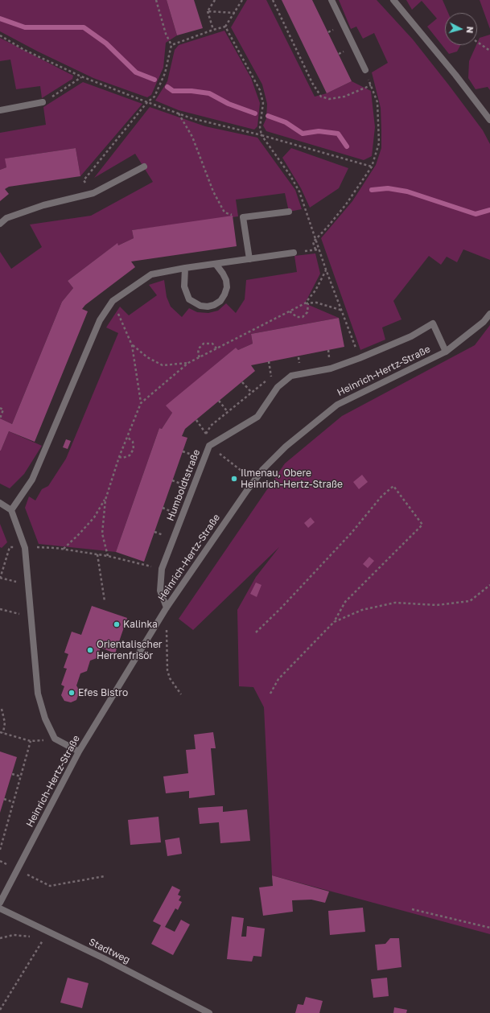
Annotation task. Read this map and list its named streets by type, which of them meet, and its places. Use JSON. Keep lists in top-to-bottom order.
{
  "streets": {
    "street": ["Heinrich-Hertz-Straße", "Humboldtstraße", "Stadtweg"]
  },
  "crossings": [
    ["Heinrich-Hertz-Straße", "Humboldtstraße"]
  ],
  "places": [
    "Ilmenau, Obere Heinrich-Hertz-Straße",
    "Kalinka",
    "Orientalischer Herrenfrisör",
    "Efes Bistro"
  ],
  "north": "right"
}
